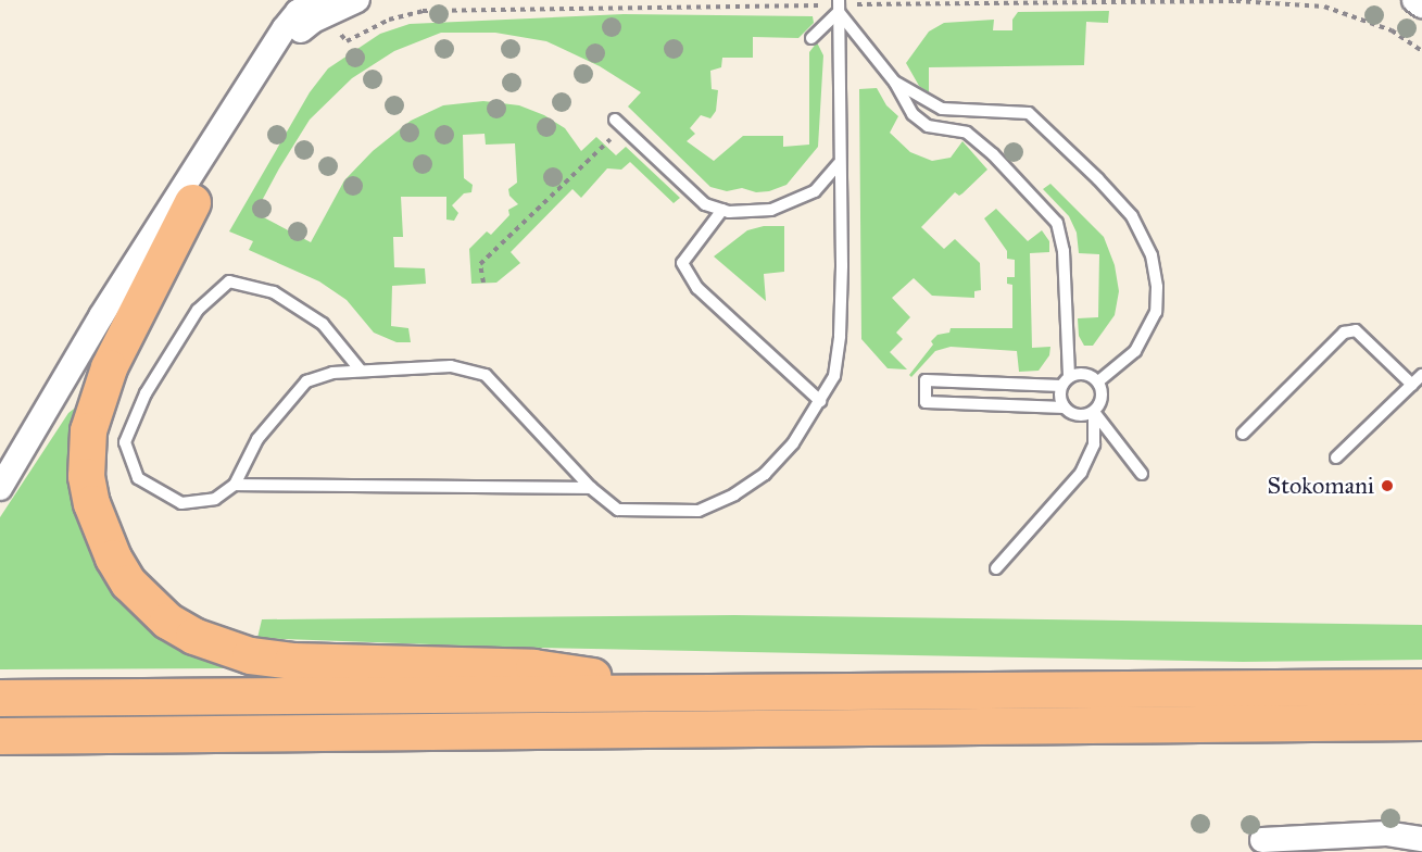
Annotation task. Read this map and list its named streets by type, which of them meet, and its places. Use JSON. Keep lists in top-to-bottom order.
{
  "places": ["Stokomani"]
}
